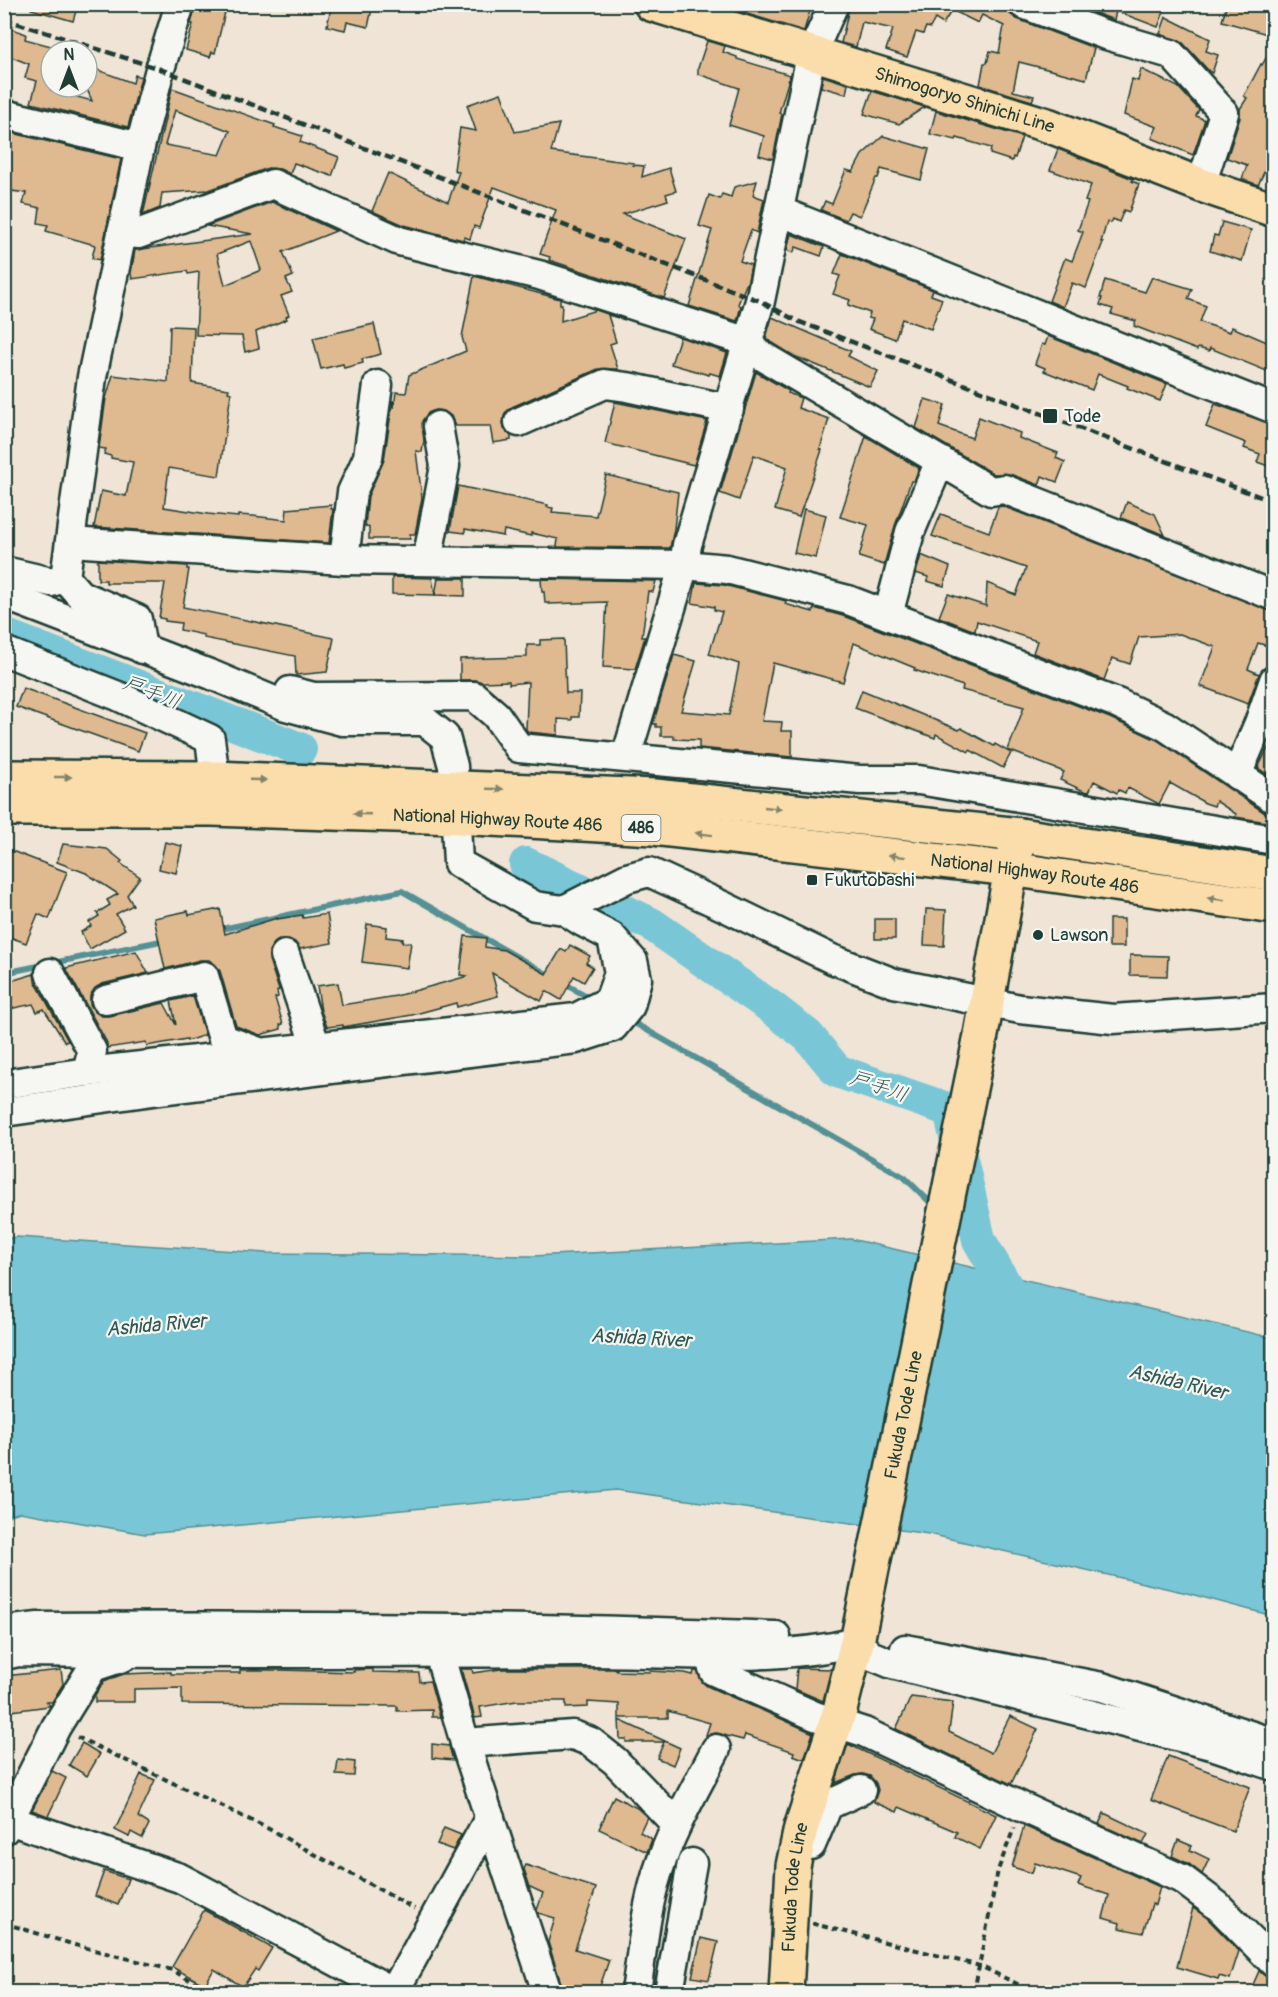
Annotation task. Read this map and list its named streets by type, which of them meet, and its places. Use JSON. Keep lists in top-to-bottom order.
{
  "streets": {
    "main road": [
      "Shimogoryo Shinichi Line",
      "National Highway Route 486",
      "486",
      "Fukuda Tode Line"
    ]
  },
  "crossings": [
    ["National Highway Route 486", "Fukuda Tode Line"]
  ],
  "water": ["戸手川", "Ashida River"],
  "places": {
    "transit": ["Tode", "Fukutobashi"],
    "other": ["Lawson"]
  },
  "north": "top"
}
